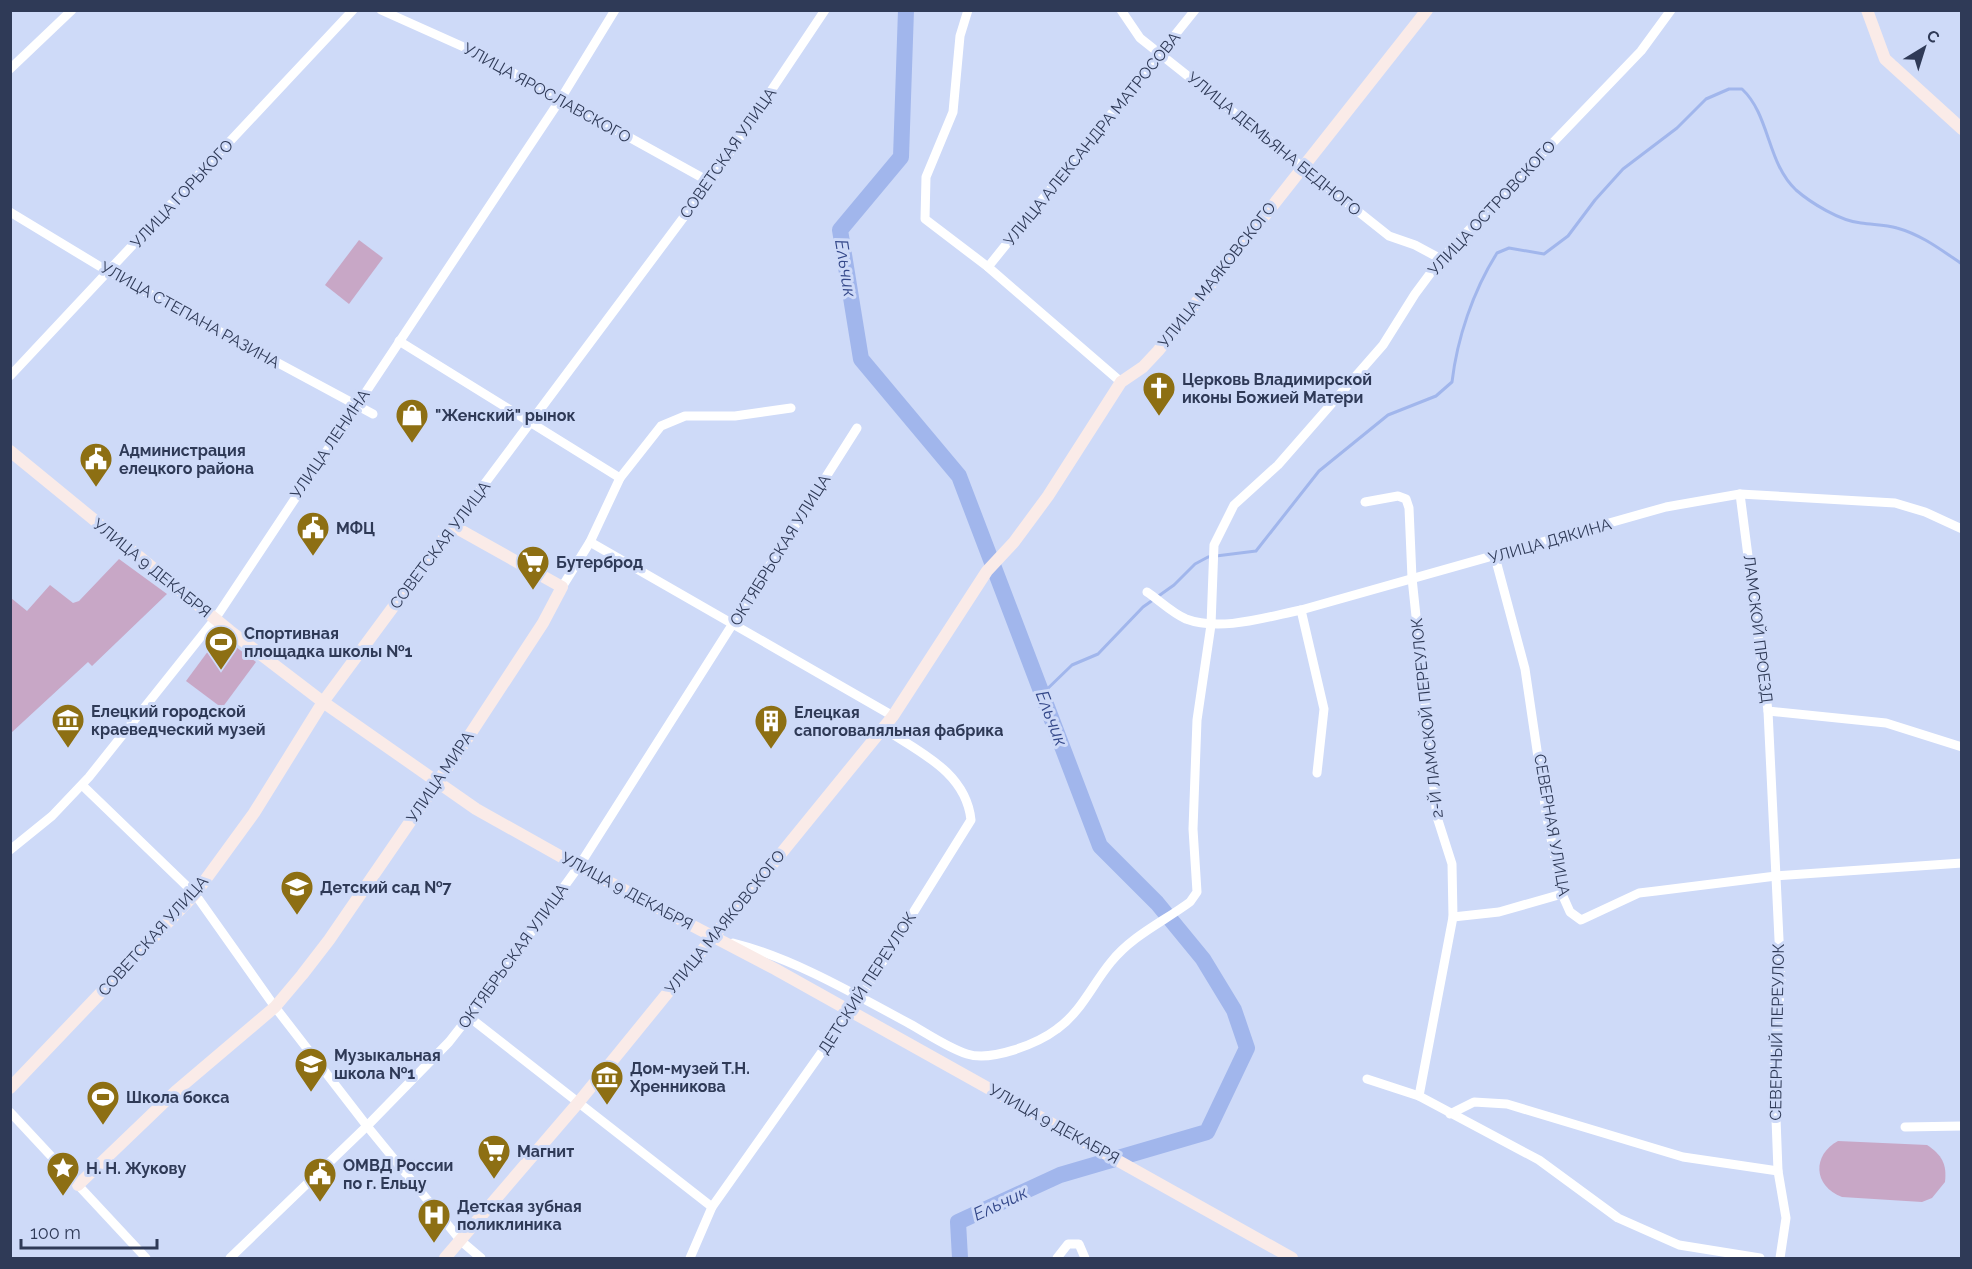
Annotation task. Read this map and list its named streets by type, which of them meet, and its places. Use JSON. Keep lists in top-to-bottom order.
{
  "streets": {
    "main road": [
      "СОВЕТСКАЯ УЛИЦА",
      "УЛИЦА МАЯКОВСКОГО",
      "УЛИЦА 9 ДЕКАБРЯ",
      "УЛИЦА МИРА"
    ],
    "street": [
      "УЛИЦА ЯРОСЛАВСКОГО",
      "УЛИЦА АЛЕКСАНДРА МАТРОСОВА",
      "УЛИЦА ДЕМЬЯНА БЕДНОГО",
      "УЛИЦА ГОРЬКОГО",
      "УЛИЦА ОСТРОВСКОГО",
      "УЛИЦА СТЕПАНА РАЗИНА",
      "УЛИЦА ЛЕНИНА",
      "УЛИЦА ДЯКИНА",
      "ОКТЯБРЬСКАЯ УЛИЦА",
      "ЛАМСКОЙ ПРОЕЗД",
      "2-Й ЛАМСКОЙ ПЕРЕУЛОК",
      "СЕВЕРНАЯ УЛИЦА",
      "ДЕТСКИЙ ПЕРЕУЛОК",
      "СЕВЕРНЫЙ ПЕРЕУЛОК"
    ]
  },
  "crossings": [
    ["УЛИЦА ЯРОСЛАВСКОГО", "СОВЕТСКАЯ УЛИЦА"],
    ["УЛИЦА ЯРОСЛАВСКОГО", "УЛИЦА ЛЕНИНА"],
    ["УЛИЦА АЛЕКСАНДРА МАТРОСОВА", "УЛИЦА ДЕМЬЯНА БЕДНОГО"],
    ["УЛИЦА ДЕМЬЯНА БЕДНОГО", "УЛИЦА ОСТРОВСКОГО"],
    ["УЛИЦА ДЕМЬЯНА БЕДНОГО", "УЛИЦА МАЯКОВСКОГО"],
    ["СОВЕТСКАЯ УЛИЦА", "УЛИЦА 9 ДЕКАБРЯ"],
    ["УЛИЦА ГОРЬКОГО", "УЛИЦА СТЕПАНА РАЗИНА"],
    ["УЛИЦА ОСТРОВСКОГО", "УЛИЦА МАЯКОВСКОГО"],
    ["УЛИЦА ОСТРОВСКОГО", "УЛИЦА ДЯКИНА"],
    ["УЛИЦА ОСТРОВСКОГО", "УЛИЦА 9 ДЕКАБРЯ"],
    ["УЛИЦА ОСТРОВСКОГО", "ДЕТСКИЙ ПЕРЕУЛОК"],
    ["УЛИЦА МАЯКОВСКОГО", "УЛИЦА 9 ДЕКАБРЯ"],
    ["УЛИЦА МАЯКОВСКОГО", "ДЕТСКИЙ ПЕРЕУЛОК"],
    ["УЛИЦА СТЕПАНА РАЗИНА", "УЛИЦА ЛЕНИНА"],
    ["УЛИЦА ЛЕНИНА", "УЛИЦА 9 ДЕКАБРЯ"],
    ["УЛИЦА ДЯКИНА", "ЛАМСКОЙ ПРОЕЗД"],
    ["УЛИЦА ДЯКИНА", "2-Й ЛАМСКОЙ ПЕРЕУЛОК"],
    ["УЛИЦА ДЯКИНА", "СЕВЕРНАЯ УЛИЦА"],
    ["ОКТЯБРЬСКАЯ УЛИЦА", "УЛИЦА 9 ДЕКАБРЯ"],
    ["УЛИЦА 9 ДЕКАБРЯ", "УЛИЦА МИРА"],
    ["ЛАМСКОЙ ПРОЕЗД", "СЕВЕРНЫЙ ПЕРЕУЛОК"],
    ["СЕВЕРНАЯ УЛИЦА", "СЕВЕРНЫЙ ПЕРЕУЛОК"]
  ],
  "water": ["Ельчик"],
  "places": {
    "church": ["Церковь Владимирской иконы Божией Матери"],
    "shop": ["\"Женский\" рынок"],
    "public building": ["Администрация елецкого района", "МФЦ", "ОМВД России по г. Ельцу"],
    "supermarket": ["Бутерброд", "Магнит"],
    "sports": ["Спортивная площадка школы №1", "Школа бокса"],
    "museum": ["Елецкий городской краеведческий музей", "Дом-музей Т.Н. Хренникова"],
    "building": ["Елецкая сапоговаляльная фабрика"],
    "school or university": ["Детский сад №7", "Музыкальная школа №1"],
    "place": ["Н. Н. Жукову"],
    "hospital": ["Детская зубная поликлиника"]
  },
  "scale_bar": "100 m",
  "north": "top right"
}
